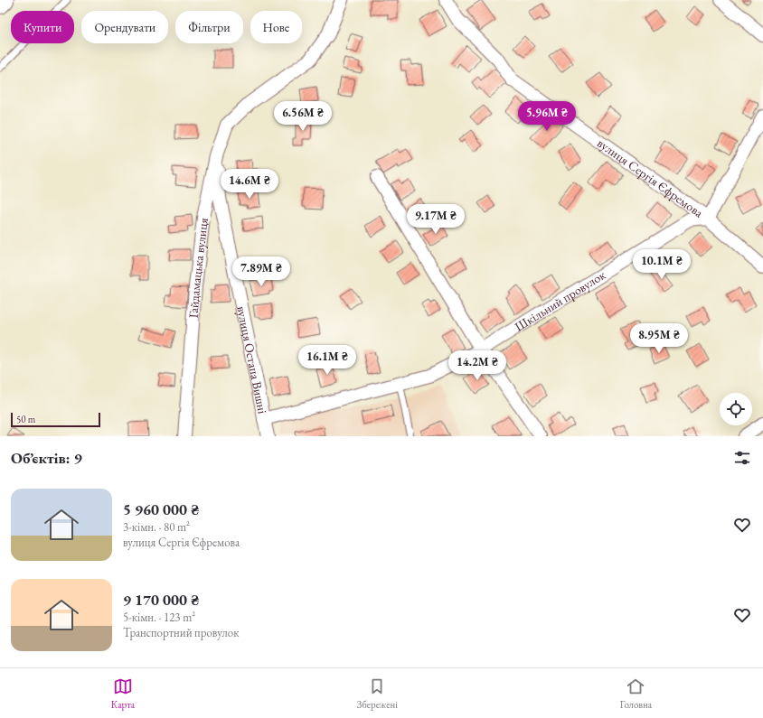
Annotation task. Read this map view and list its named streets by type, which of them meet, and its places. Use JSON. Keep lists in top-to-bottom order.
{
  "streets": {
    "street": [
      "вулиця Сергія Єфремова",
      "Гайдамацька вулиця",
      "Шкільний провулок",
      "вулиця Остапа Вишні"
    ]
  },
  "crossings": [
    ["вулиця Сергія Єфремова", "Шкільний провулок"],
    ["Гайдамацька вулиця", "вулиця Остапа Вишні"],
    ["Шкільний провулок", "вулиця Остапа Вишні"]
  ],
  "scale_bar": "50 m",
  "page": {
    "chip": [
      "Купити",
      "Орендувати",
      "Фільтри",
      "Нове"
    ],
    "price": [
      "6.56M ₴",
      "5.96M ₴",
      "14.6M ₴",
      "9.17M ₴",
      "10.1M ₴",
      "7.89M ₴",
      "8.95M ₴",
      "16.1M ₴",
      "14.2M ₴"
    ],
    "scale": "50 m",
    "heading": "Об’єктів: 9",
    "list": [
      {
        "name": "5 960 000 ₴",
        "note": "3-кімн. · 80 m² · вулиця Сергія Єфремова"
      },
      {
        "name": "9 170 000 ₴",
        "note": "5-кімн. · 123 m² · Транспортний провулок"
      }
    ],
    "tabs": ["Карта", "Збережені", "Головна"]
  }
}
